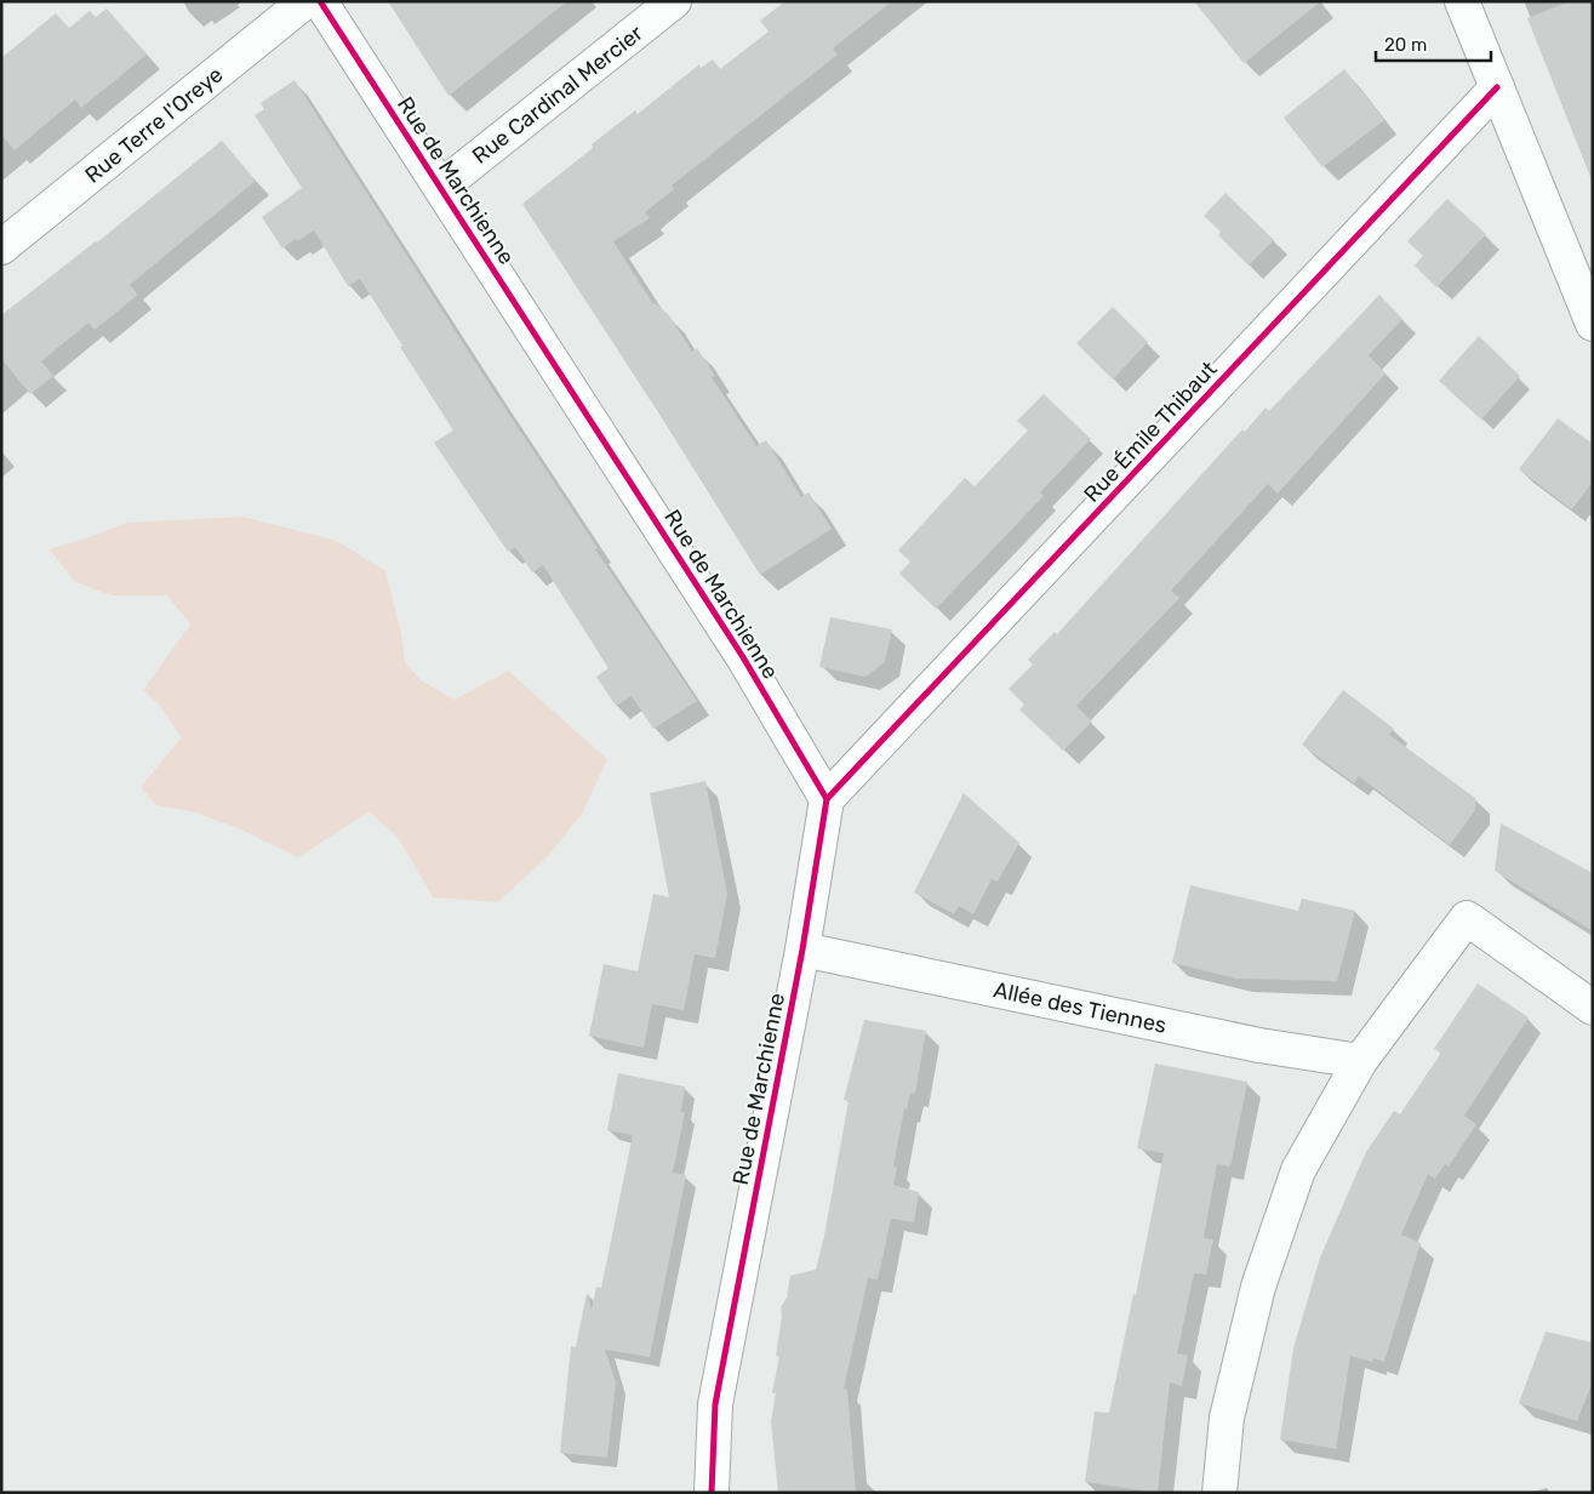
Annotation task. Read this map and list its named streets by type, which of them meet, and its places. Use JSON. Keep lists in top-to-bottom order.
{
  "streets": {
    "street": [
      "Rue Cardinal Mercier",
      "Rue Terre l'Oreye",
      "Rue de Marchienne",
      "Rue Émile Thibaut",
      "Allée des Tiennes"
    ]
  },
  "crossings": [
    ["Rue Cardinal Mercier", "Rue de Marchienne"],
    ["Rue de Marchienne", "Rue Émile Thibaut"],
    ["Rue de Marchienne", "Allée des Tiennes"]
  ],
  "scale_bar": "20 m"
}
